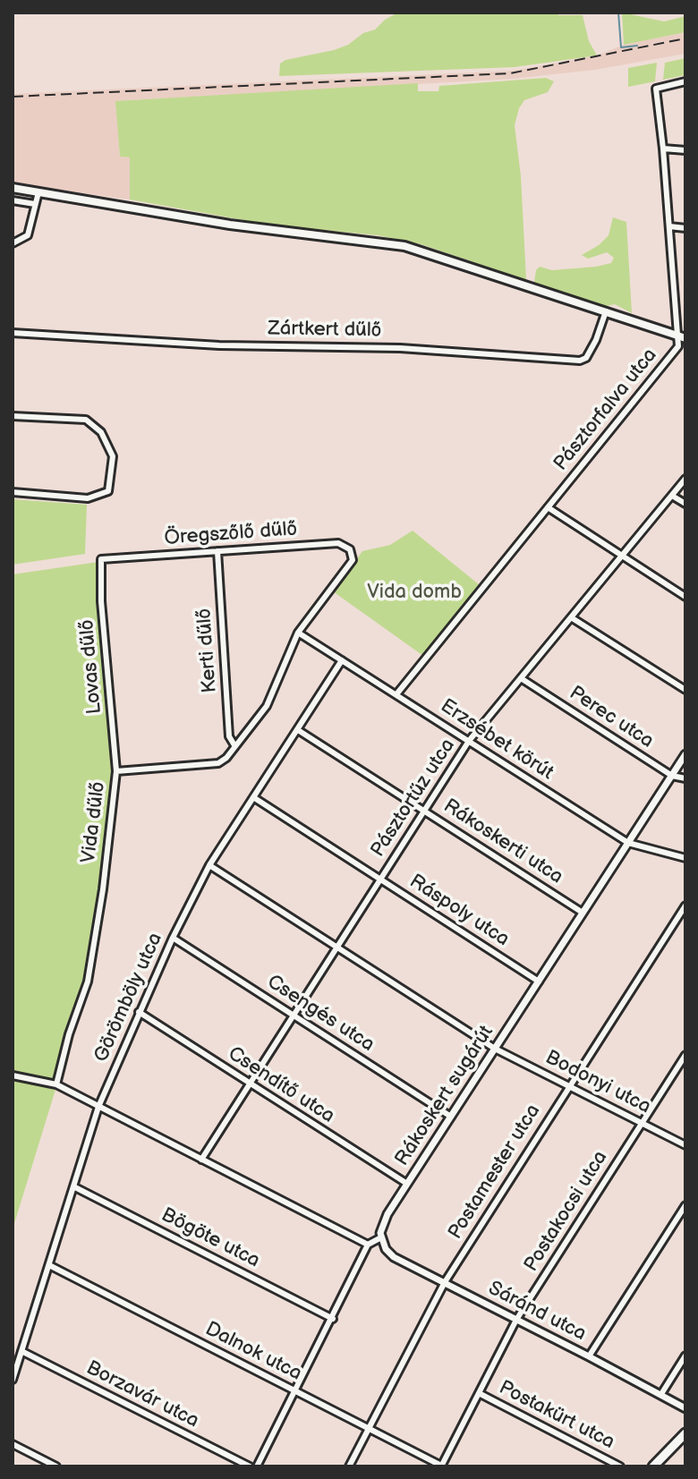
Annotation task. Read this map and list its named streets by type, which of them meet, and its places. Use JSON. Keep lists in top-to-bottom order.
{
  "streets": {
    "street": [
      "Zártkert dűlő",
      "Pásztorfalva utca",
      "Öregszőlő dűlő",
      "Kerti dűlő",
      "Lovas dűlő",
      "Perec utca",
      "Erzsébet körút",
      "Pásztortűz utca",
      "Vida dűlő",
      "Rákoskerti utca",
      "Ráspoly utca",
      "Görömböly utca",
      "Csengés utca",
      "Bodonyi utca",
      "Csendítő utca",
      "Rákoskert sugárút",
      "Postamester utca",
      "Postakocsi utca",
      "Bögöte utca",
      "Sáránd utca",
      "Dalnok utca",
      "Borzavár utca",
      "Postakürt utca"
    ]
  },
  "crossings": [
    ["Pásztorfalva utca", "Erzsébet körút"],
    ["Öregszőlő dűlő", "Kerti dűlő"],
    ["Öregszőlő dűlő", "Lovas dűlő"],
    ["Öregszőlő dűlő", "Vida dűlő"],
    ["Kerti dűlő", "Vida dűlő"],
    ["Lovas dűlő", "Vida dűlő"],
    ["Perec utca", "Pásztortűz utca"],
    ["Perec utca", "Rákoskert sugárút"],
    ["Erzsébet körút", "Pásztortűz utca"],
    ["Erzsébet körút", "Vida dűlő"],
    ["Erzsébet körút", "Görömböly utca"],
    ["Erzsébet körút", "Rákoskert sugárút"],
    ["Pásztortűz utca", "Rákoskerti utca"],
    ["Pásztortűz utca", "Ráspoly utca"],
    ["Pásztortűz utca", "Csengés utca"],
    ["Pásztortűz utca", "Bodonyi utca"],
    ["Pásztortűz utca", "Csendítő utca"],
    ["Rákoskerti utca", "Görömböly utca"],
    ["Rákoskerti utca", "Rákoskert sugárút"],
    ["Ráspoly utca", "Görömböly utca"],
    ["Ráspoly utca", "Rákoskert sugárút"],
    ["Görömböly utca", "Csengés utca"],
    ["Görömböly utca", "Bodonyi utca"],
    ["Görömböly utca", "Csendítő utca"],
    ["Görömböly utca", "Bögöte utca"],
    ["Görömböly utca", "Dalnok utca"],
    ["Görömböly utca", "Borzavár utca"],
    ["Csengés utca", "Rákoskert sugárút"],
    ["Bodonyi utca", "Rákoskert sugárút"],
    ["Bodonyi utca", "Postamester utca"],
    ["Bodonyi utca", "Postakocsi utca"],
    ["Csendítő utca", "Rákoskert sugárút"],
    ["Rákoskert sugárút", "Sáránd utca"],
    ["Postamester utca", "Sáránd utca"],
    ["Postamester utca", "Dalnok utca"],
    ["Postakocsi utca", "Sáránd utca"],
    ["Postakocsi utca", "Dalnok utca"],
    ["Postakocsi utca", "Postakürt utca"]
  ],
  "parks": ["Vida domb"]
}
